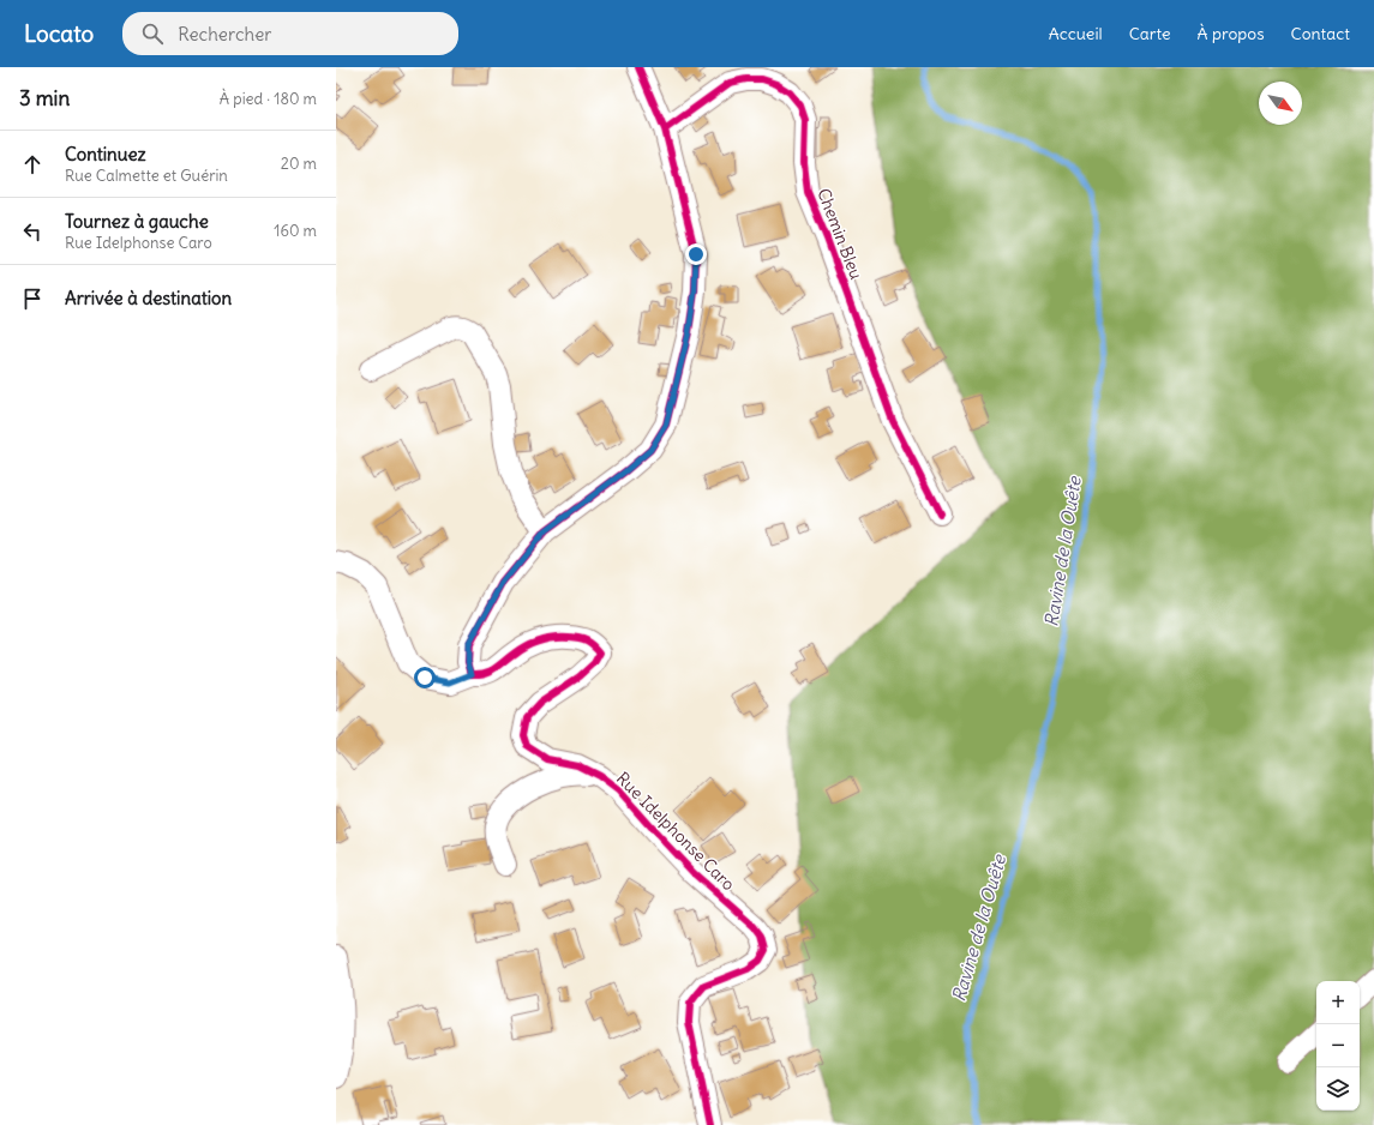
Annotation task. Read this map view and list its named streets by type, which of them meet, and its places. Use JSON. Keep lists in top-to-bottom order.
{
  "streets": {
    "street": ["Chemin Bleu", "Rue Idelphonse Caro"]
  },
  "water": ["Ravine de la Ouête"],
  "north": "bottom right",
  "page": {
    "header": "Locato",
    "search": "Rechercher",
    "nav": [
      "Accueil",
      "Carte",
      "À propos",
      "Contact"
    ],
    "heading": ["3 min", "À pied · 180 m"],
    "list": [
      ["Continuez", "Rue Calmette et Guérin", "20 m"],
      ["Tournez à gauche", "Rue Idelphonse Caro", "160 m"],
      "Arrivée à destination"
    ],
    "map_buttons": ["+", "−"]
  }
}
